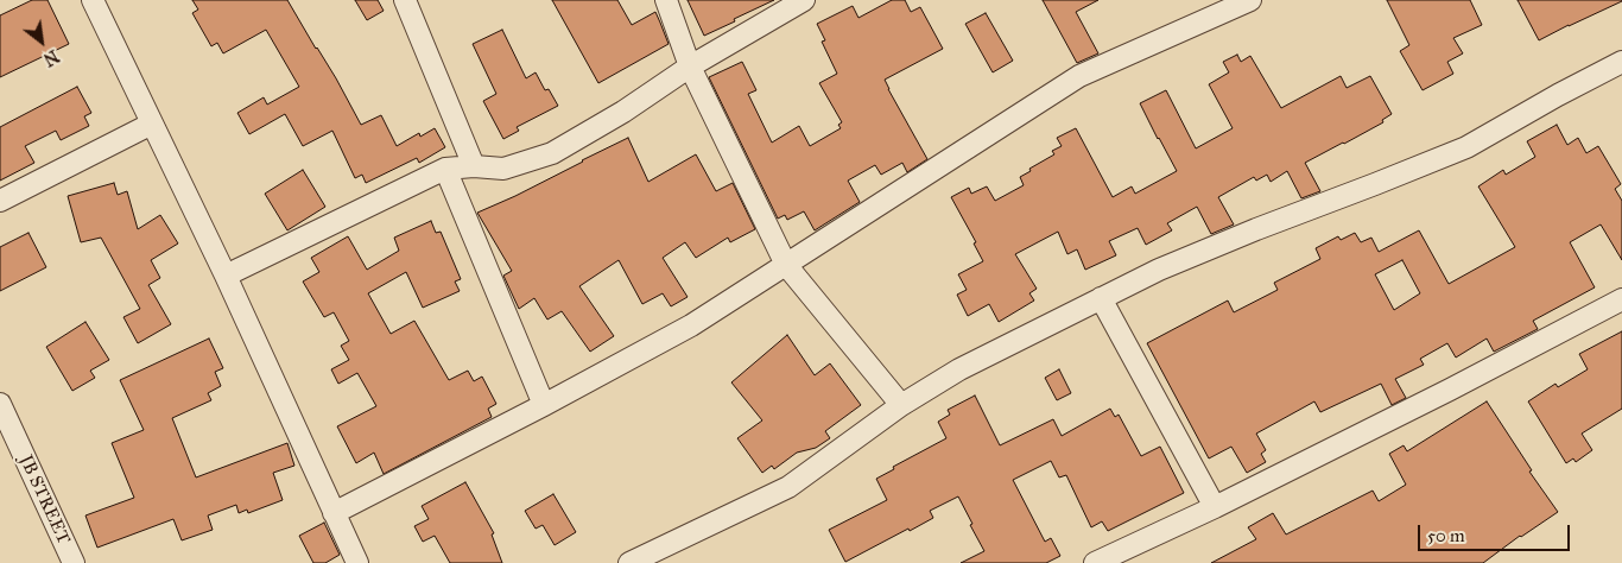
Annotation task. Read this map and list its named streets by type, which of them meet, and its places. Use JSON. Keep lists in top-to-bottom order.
{
  "streets": {
    "street": ["JB STREET"]
  },
  "scale_bar": "50 m",
  "north": "bottom right"
}
